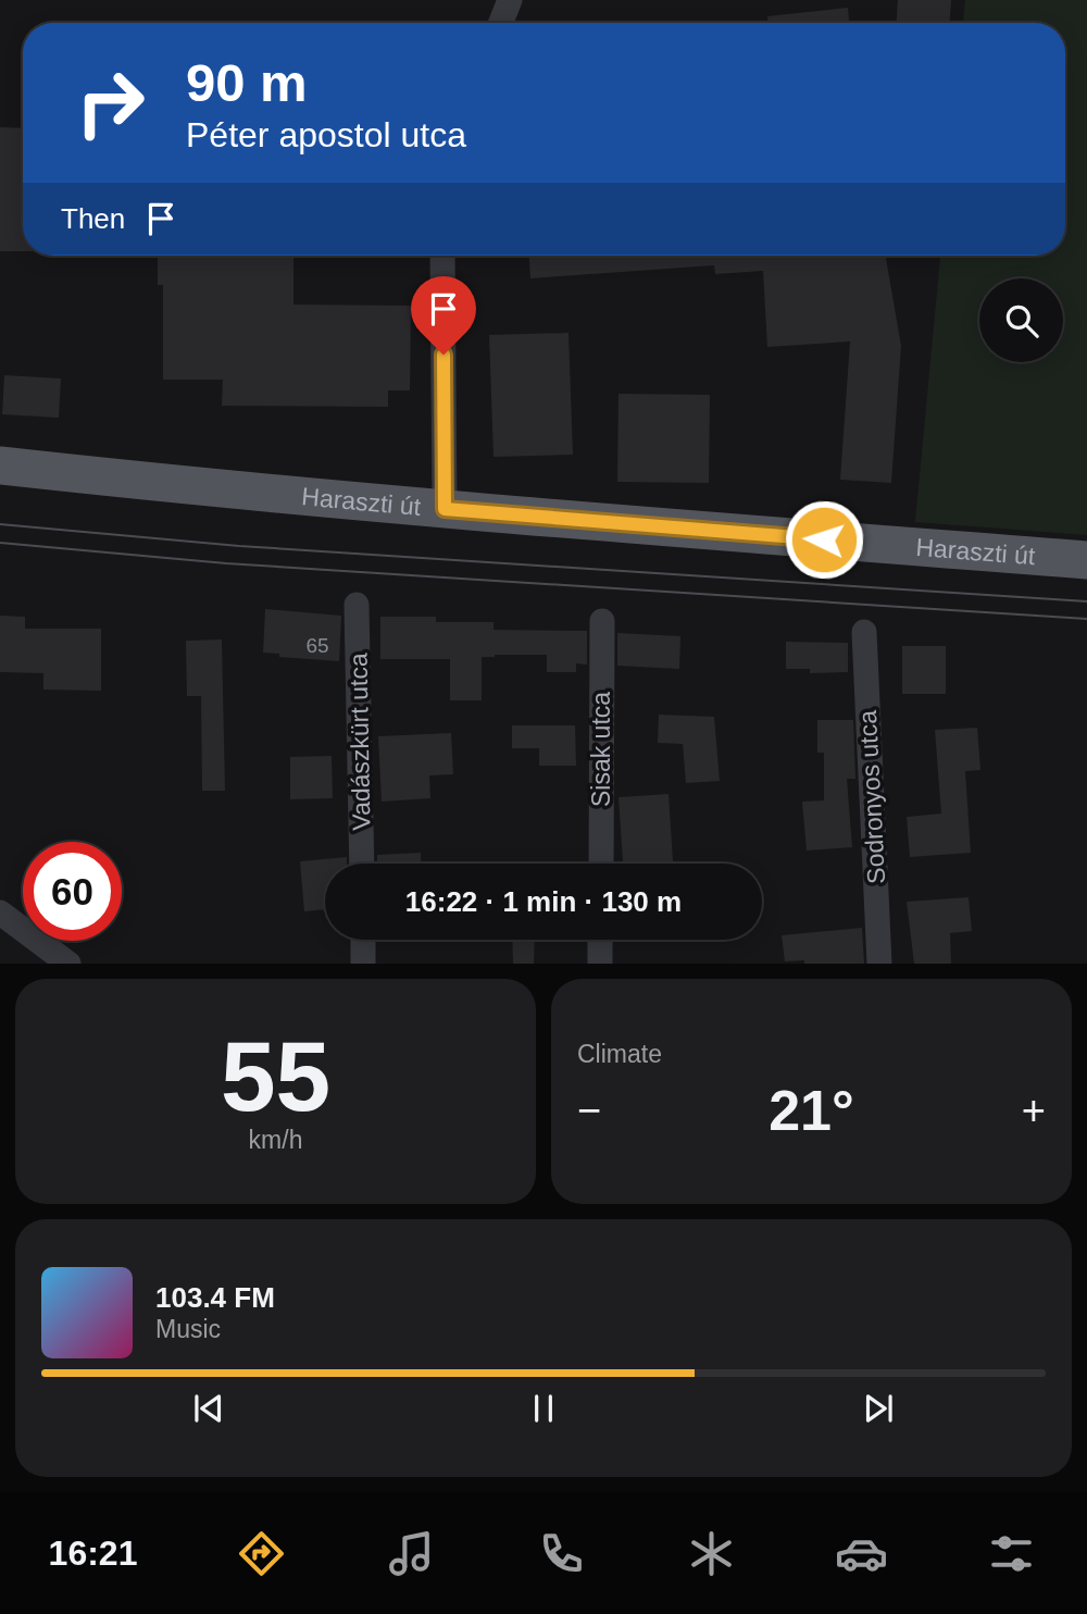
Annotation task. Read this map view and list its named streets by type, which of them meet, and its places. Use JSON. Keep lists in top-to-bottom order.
{
  "streets": {
    "main road": ["Haraszti út"],
    "street": ["Vadászkürt utca", "Sisak utca", "Sodronyos utca"]
  },
  "house_numbers": ["65"],
  "page": {
    "turn": ["90 m", "Péter apostol utca"],
    "then": "Then",
    "limit": "60",
    "trip": "16:22 · 1 min · 130 m",
    "tile": [
      ["55", "km/h"],
      "Climate"
    ],
    "heat": ["−", "21°", "+"],
    "song": ["103.4 FM", "Music"],
    "tabs": "16:21"
  }
}
